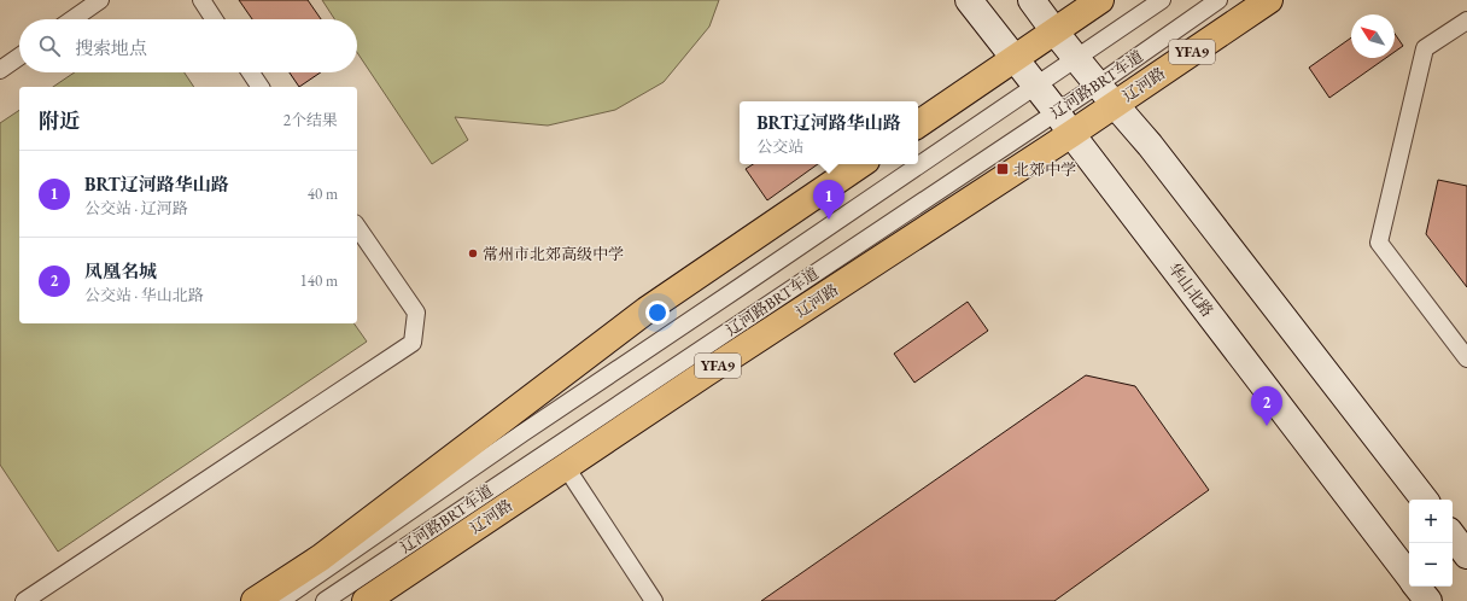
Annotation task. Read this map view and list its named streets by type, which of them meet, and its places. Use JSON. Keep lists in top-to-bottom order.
{
  "streets": {
    "main road": ["YFA9", "辽河路", "华山北路"],
    "lane": ["辽河路BRT车道"]
  },
  "crossings": [
    ["辽河路BRT车道", "华山北路"],
    ["辽河路", "华山北路"]
  ],
  "places": {
    "transit": ["北郊中学"],
    "other": ["常州市北郊高级中学"]
  },
  "north": "top left",
  "page": {
    "search": "搜索地点",
    "heading": ["附近", "2个结果"],
    "popup": ["BRT辽河路华山路", "公交站"],
    "list": [
      {
        "mark": "1",
        "name": "BRT辽河路华山路",
        "note": "公交站 · 辽河路",
        "value": "40 m"
      },
      {
        "mark": "2",
        "name": "凤凰名城",
        "note": "公交站 · 华山北路",
        "value": "140 m"
      }
    ],
    "pins": ["1", "2"],
    "map_buttons": ["+", "−"]
  }
}
